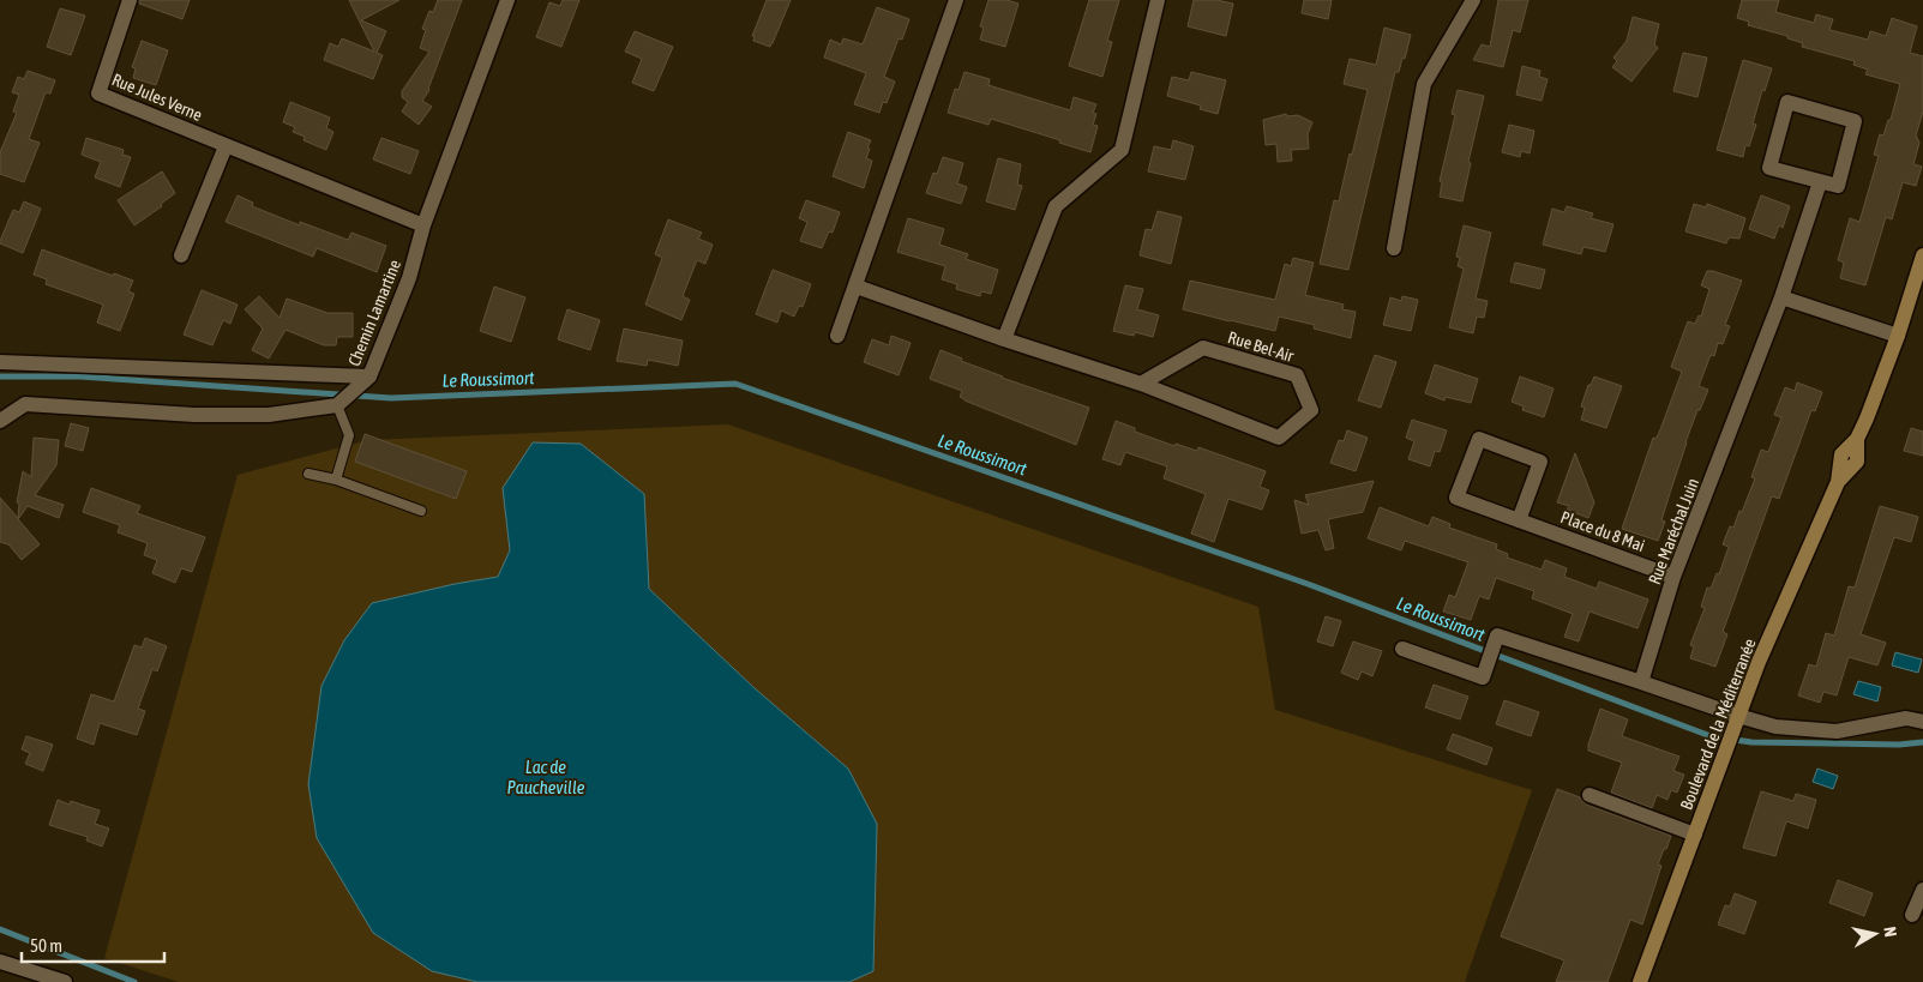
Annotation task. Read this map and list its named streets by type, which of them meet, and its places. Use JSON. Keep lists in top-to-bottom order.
{
  "streets": {
    "main road": ["Boulevard de la Méditerranée"],
    "street": [
      "Rue Jules Verne",
      "Chemin Lamartine",
      "Rue Bel-Air",
      "Place du 8 Mai",
      "Rue Maréchal Juin"
    ]
  },
  "crossings": [
    ["Rue Jules Verne", "Chemin Lamartine"],
    ["Place du 8 Mai", "Rue Maréchal Juin"]
  ],
  "water": ["Le Roussimort", "Lac de Paucheville"],
  "scale_bar": "50 m",
  "north": "right"
}
